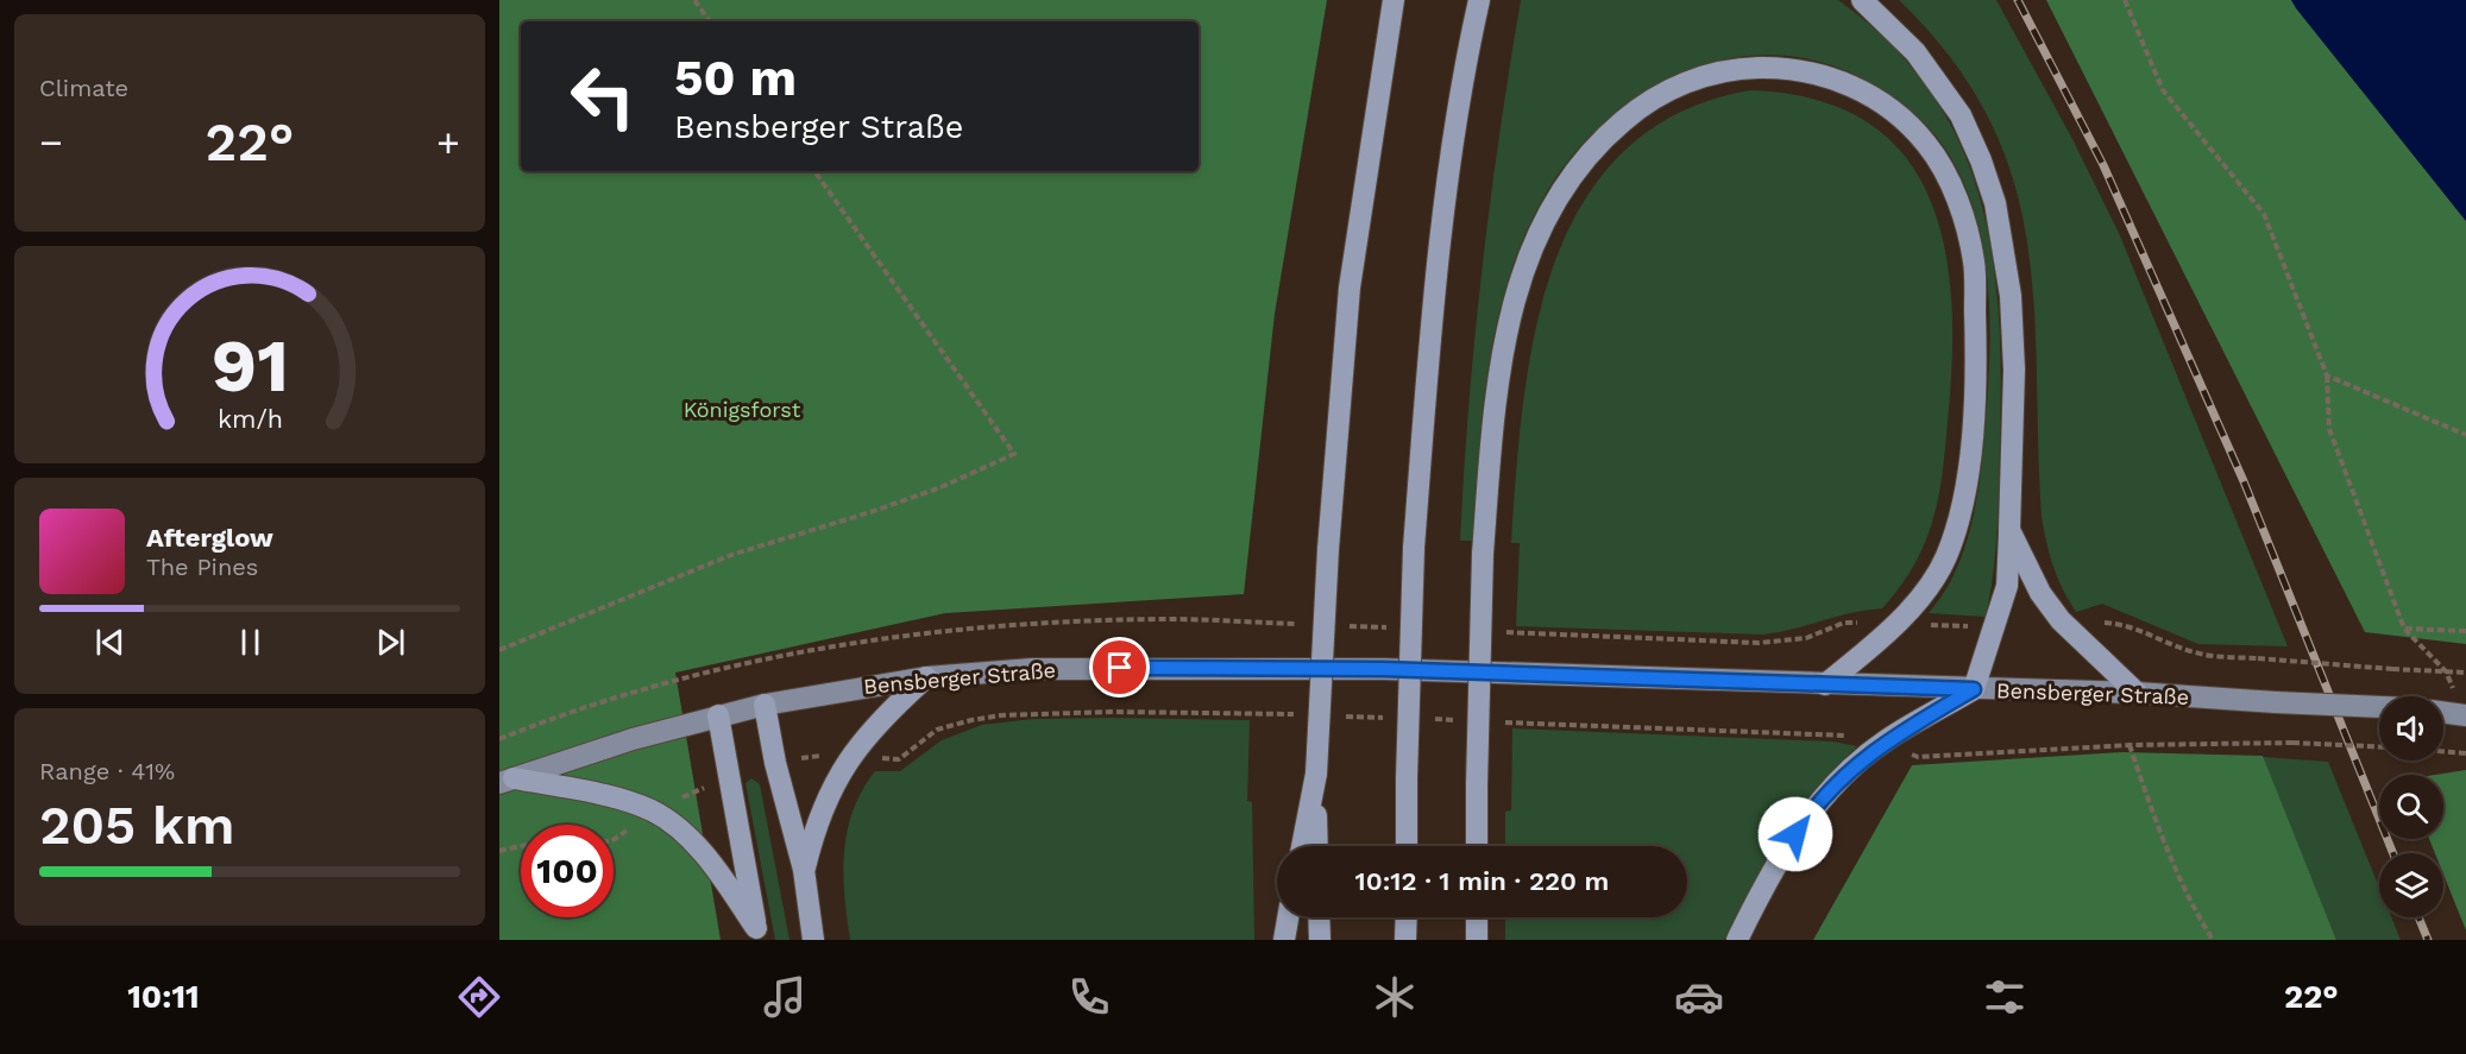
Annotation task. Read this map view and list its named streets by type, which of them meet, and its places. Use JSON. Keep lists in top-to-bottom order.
{
  "streets": {
    "main road": ["Bensberger Straße"]
  },
  "parks": ["Königsforst"],
  "page": {
    "tile": [
      "Climate",
      ["Range · 41%", "205 km"]
    ],
    "turn": ["50 m", "Bensberger Straße"],
    "heat": ["−", "22°", "+"],
    "song": ["Afterglow", "The Pines"],
    "limit": "100",
    "trip": "10:12 · 1 min · 220 m",
    "tabs": ["10:11", "22°"],
    "gauge": ["91", "km/h"]
  }
}
